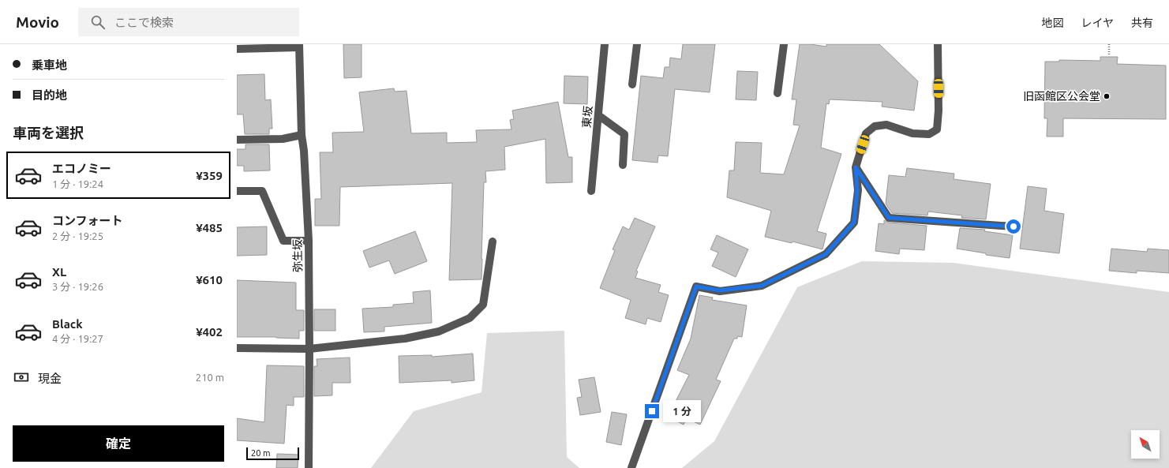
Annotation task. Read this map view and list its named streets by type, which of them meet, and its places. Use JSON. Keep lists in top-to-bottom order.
{
  "streets": {
    "street": ["東坂", "弥生坂"]
  },
  "places": ["旧函館区公会堂"],
  "scale_bar": "20 m",
  "north": "top left",
  "page": {
    "header": "Movio",
    "search": "ここで検索",
    "nav": ["地図", "レイヤ", "共有"],
    "banner": ["乗車地", "目的地"],
    "heading": "車両を選択",
    "list": [
      {
        "name": "エコノミー",
        "note": "1 分 · 19:24",
        "value": "¥359"
      },
      {
        "name": "コンフォート",
        "note": "2 分 · 19:25",
        "value": "¥485"
      },
      {
        "name": "XL",
        "note": "3 分 · 19:26",
        "value": "¥610"
      },
      {
        "name": "Black",
        "note": "4 分 · 19:27",
        "value": "¥402"
      }
    ],
    "pay": ["現金", "210 m"],
    "bubble": "1 分",
    "buttons": "確定",
    "scale": "20 m"
  }
}
